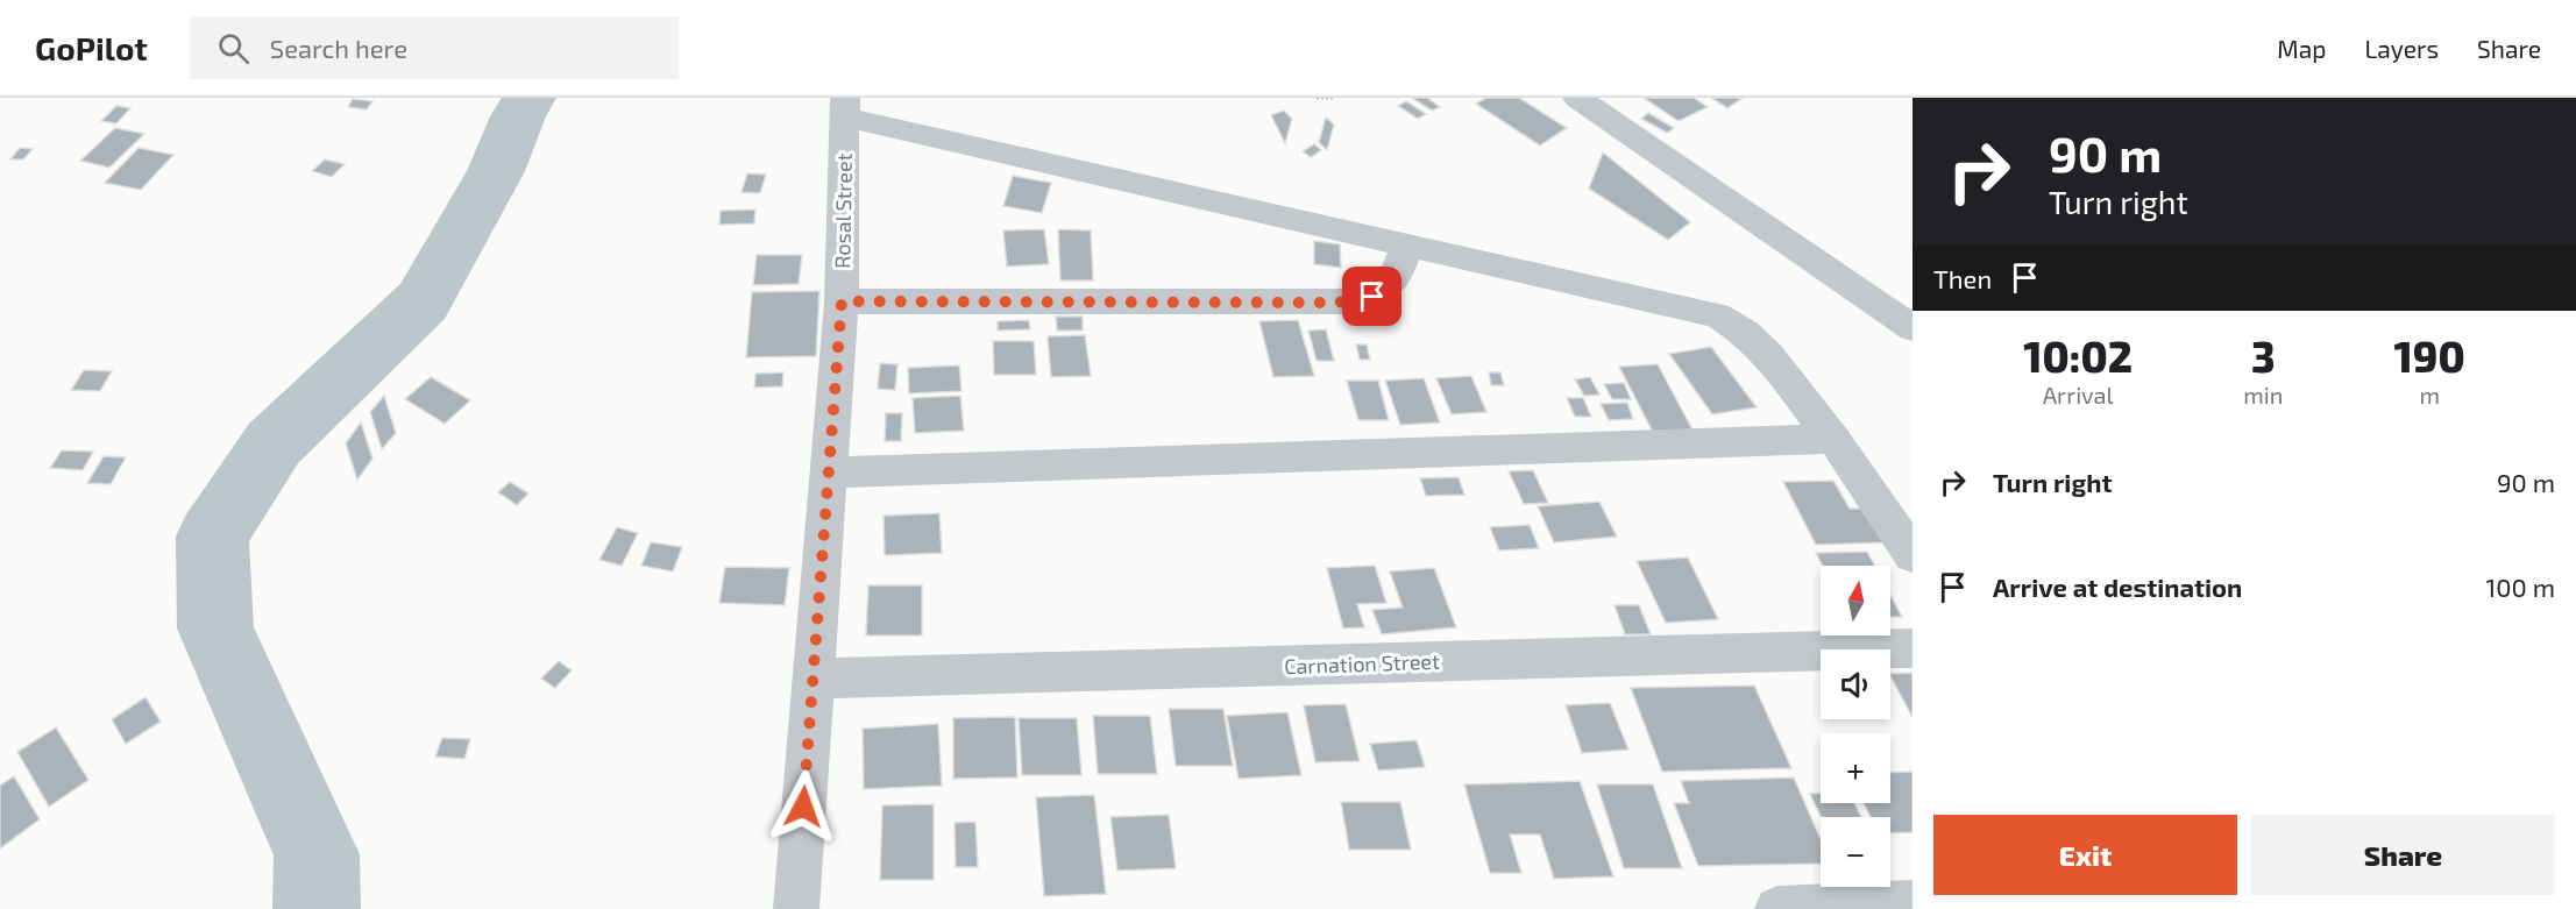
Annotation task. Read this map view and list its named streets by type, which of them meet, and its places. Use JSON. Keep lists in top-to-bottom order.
{
  "streets": {
    "street": ["Rosal Street", "Carnation Street"]
  },
  "crossings": [
    ["Rosal Street", "Carnation Street"]
  ],
  "north": "top",
  "page": {
    "header": "GoPilot",
    "search": "Search here",
    "nav": ["Map", "Layers", "Share"],
    "turn": ["90 m", "Turn right"],
    "then": "Then",
    "eta": [
      "10:02",
      "Arrival",
      "3",
      "min",
      "190",
      "m"
    ],
    "list": [
      {
        "name": "Turn right",
        "value": "90 m"
      },
      {
        "name": "Arrive at destination",
        "value": "100 m"
      }
    ],
    "map_buttons": ["+", "−"],
    "buttons": ["Exit", "Share"]
  }
}
